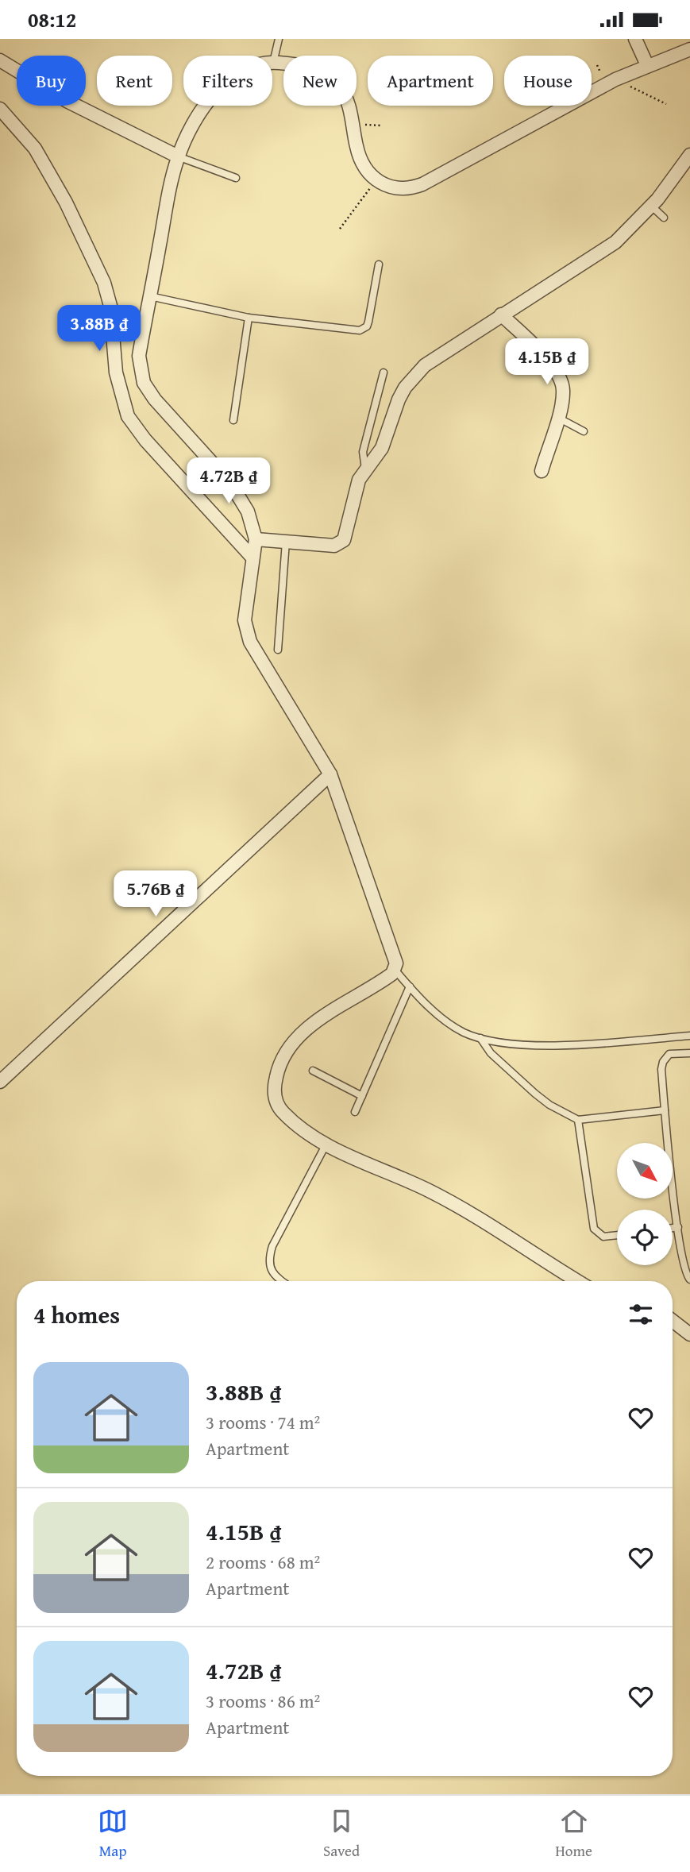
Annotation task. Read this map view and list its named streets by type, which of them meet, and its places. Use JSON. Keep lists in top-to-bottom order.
{
  "north": "bottom right",
  "page": {
    "status": "08:12",
    "chip": [
      "Buy",
      "Rent",
      "Filters",
      "New",
      "Apartment",
      "House"
    ],
    "price": [
      "3.88B ₫",
      "4.15B ₫",
      "4.72B ₫",
      "5.76B ₫"
    ],
    "heading": "4 homes",
    "list": [
      {
        "name": "3.88B ₫",
        "note": "3 rooms · 74 m² · Apartment"
      },
      {
        "name": "4.15B ₫",
        "note": "2 rooms · 68 m² · Apartment"
      },
      {
        "name": "4.72B ₫",
        "note": "3 rooms · 86 m² · Apartment"
      }
    ],
    "tabs": ["Map", "Saved", "Home"]
  }
}
